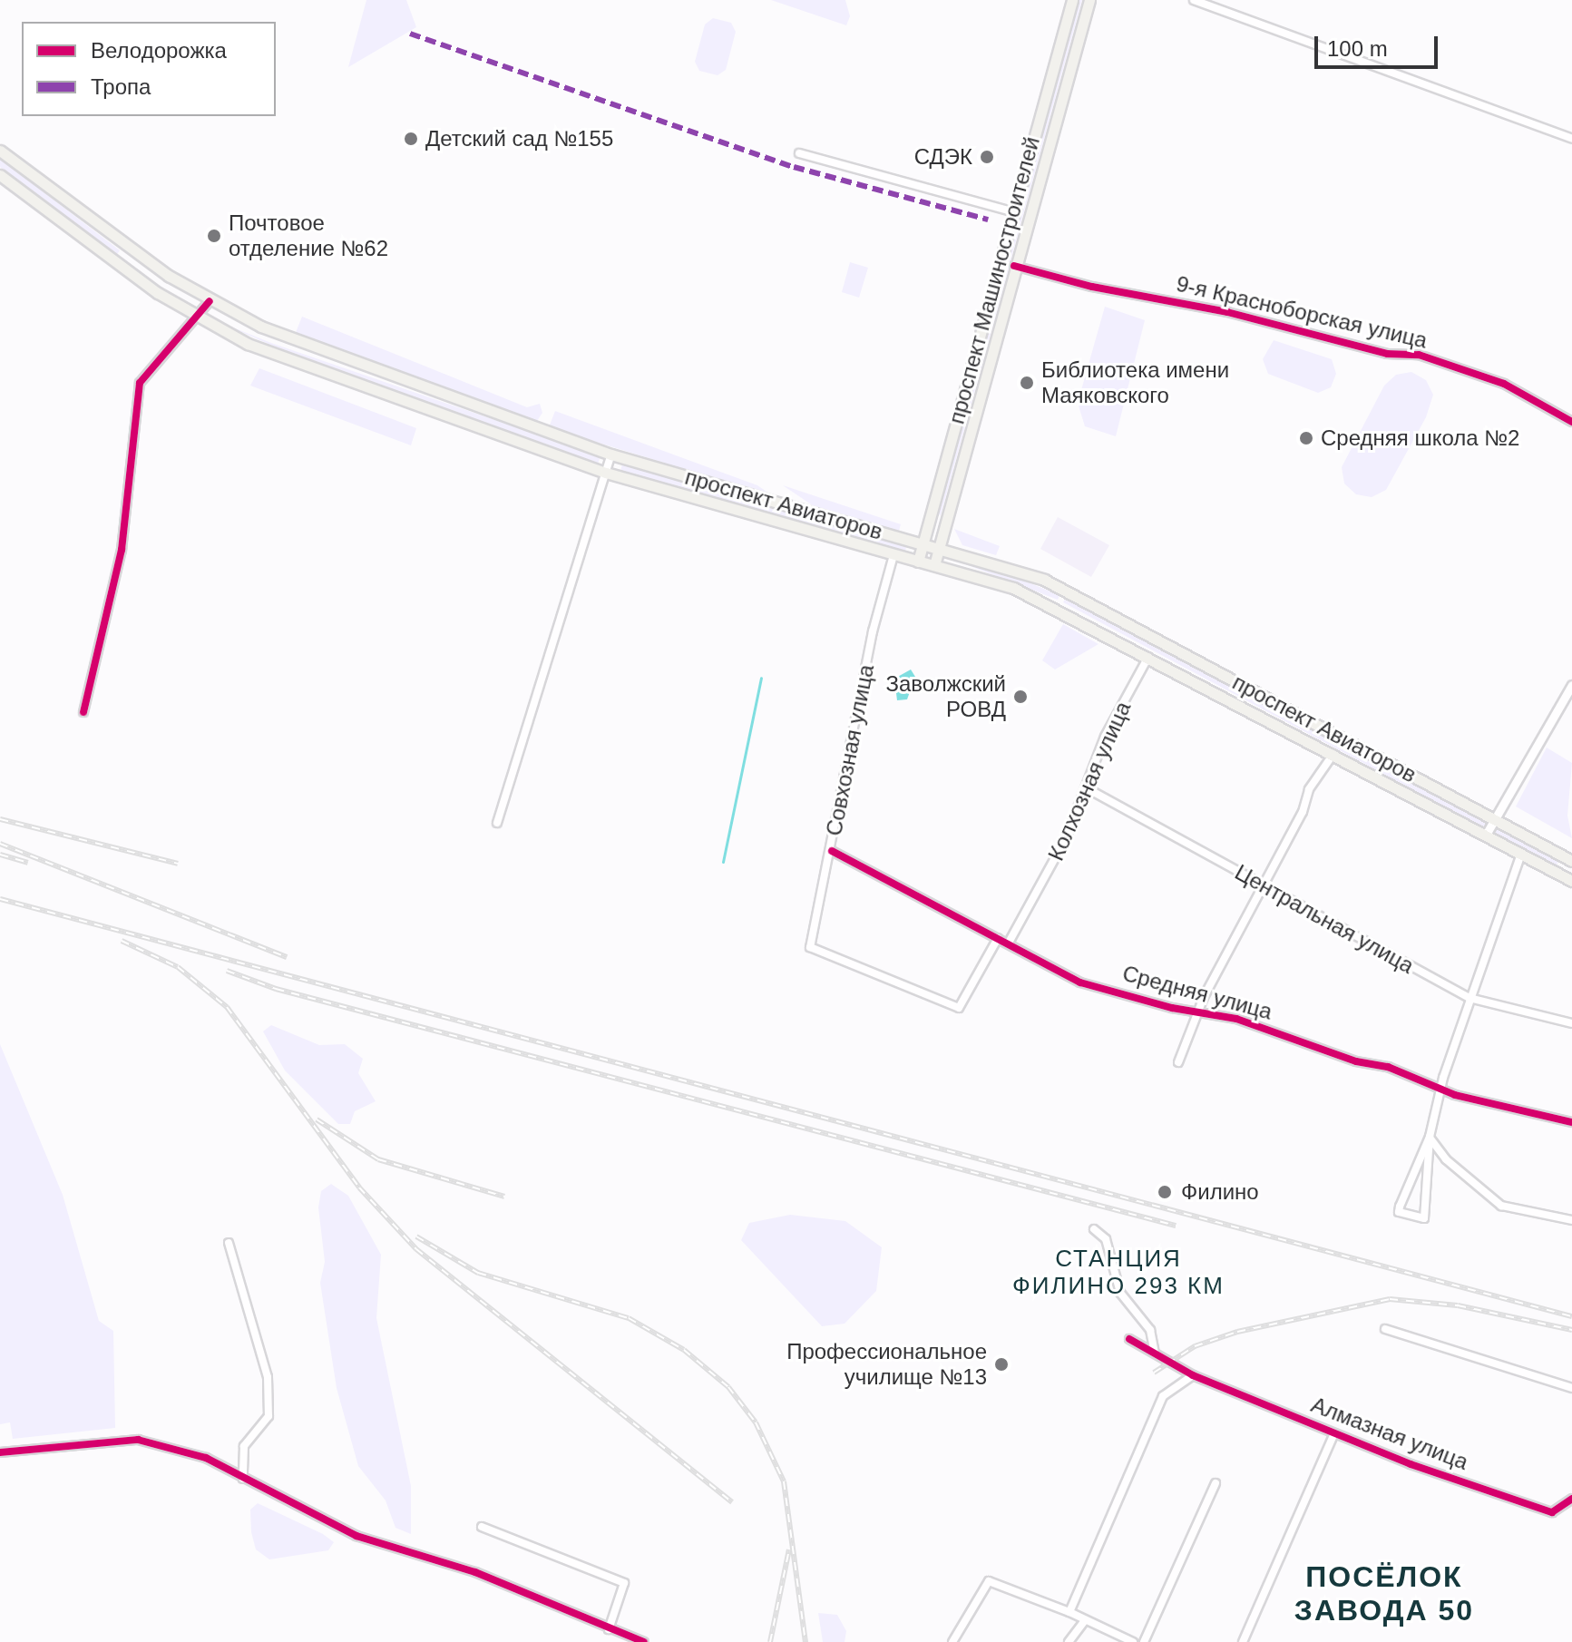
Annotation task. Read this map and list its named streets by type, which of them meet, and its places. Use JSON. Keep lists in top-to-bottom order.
{
  "streets": {
    "main road": ["проспект Машиностроителей", "проспект Авиаторов"],
    "street": [
      "9-я Красноборская улица",
      "Совхозная улица",
      "Колхозная улица",
      "Центральная улица",
      "Средняя улица",
      "Алмазная улица"
    ]
  },
  "crossings": [
    ["проспект Машиностроителей", "9-я Красноборская улица"],
    ["проспект Машиностроителей", "проспект Авиаторов"],
    ["проспект Авиаторов", "Совхозная улица"],
    ["проспект Авиаторов", "Колхозная улица"],
    ["Совхозная улица", "Средняя улица"],
    ["Колхозная улица", "Центральная улица"],
    ["Колхозная улица", "Средняя улица"]
  ],
  "districts": ["СТАНЦИЯ ФИЛИНО 293 КМ", "ПОСЁЛОК ЗАВОДА 50"],
  "places": [
    "Детский сад №155",
    "СДЭК",
    "Почтовое отделение №62",
    "Библиотека имени Маяковского",
    "Средняя школа №2",
    "Заволжский РОВД",
    "Филино",
    "Профессиональное училище №13"
  ],
  "legend": ["Велодорожка", "Тропа"],
  "scale_bar": "100 m"
}
